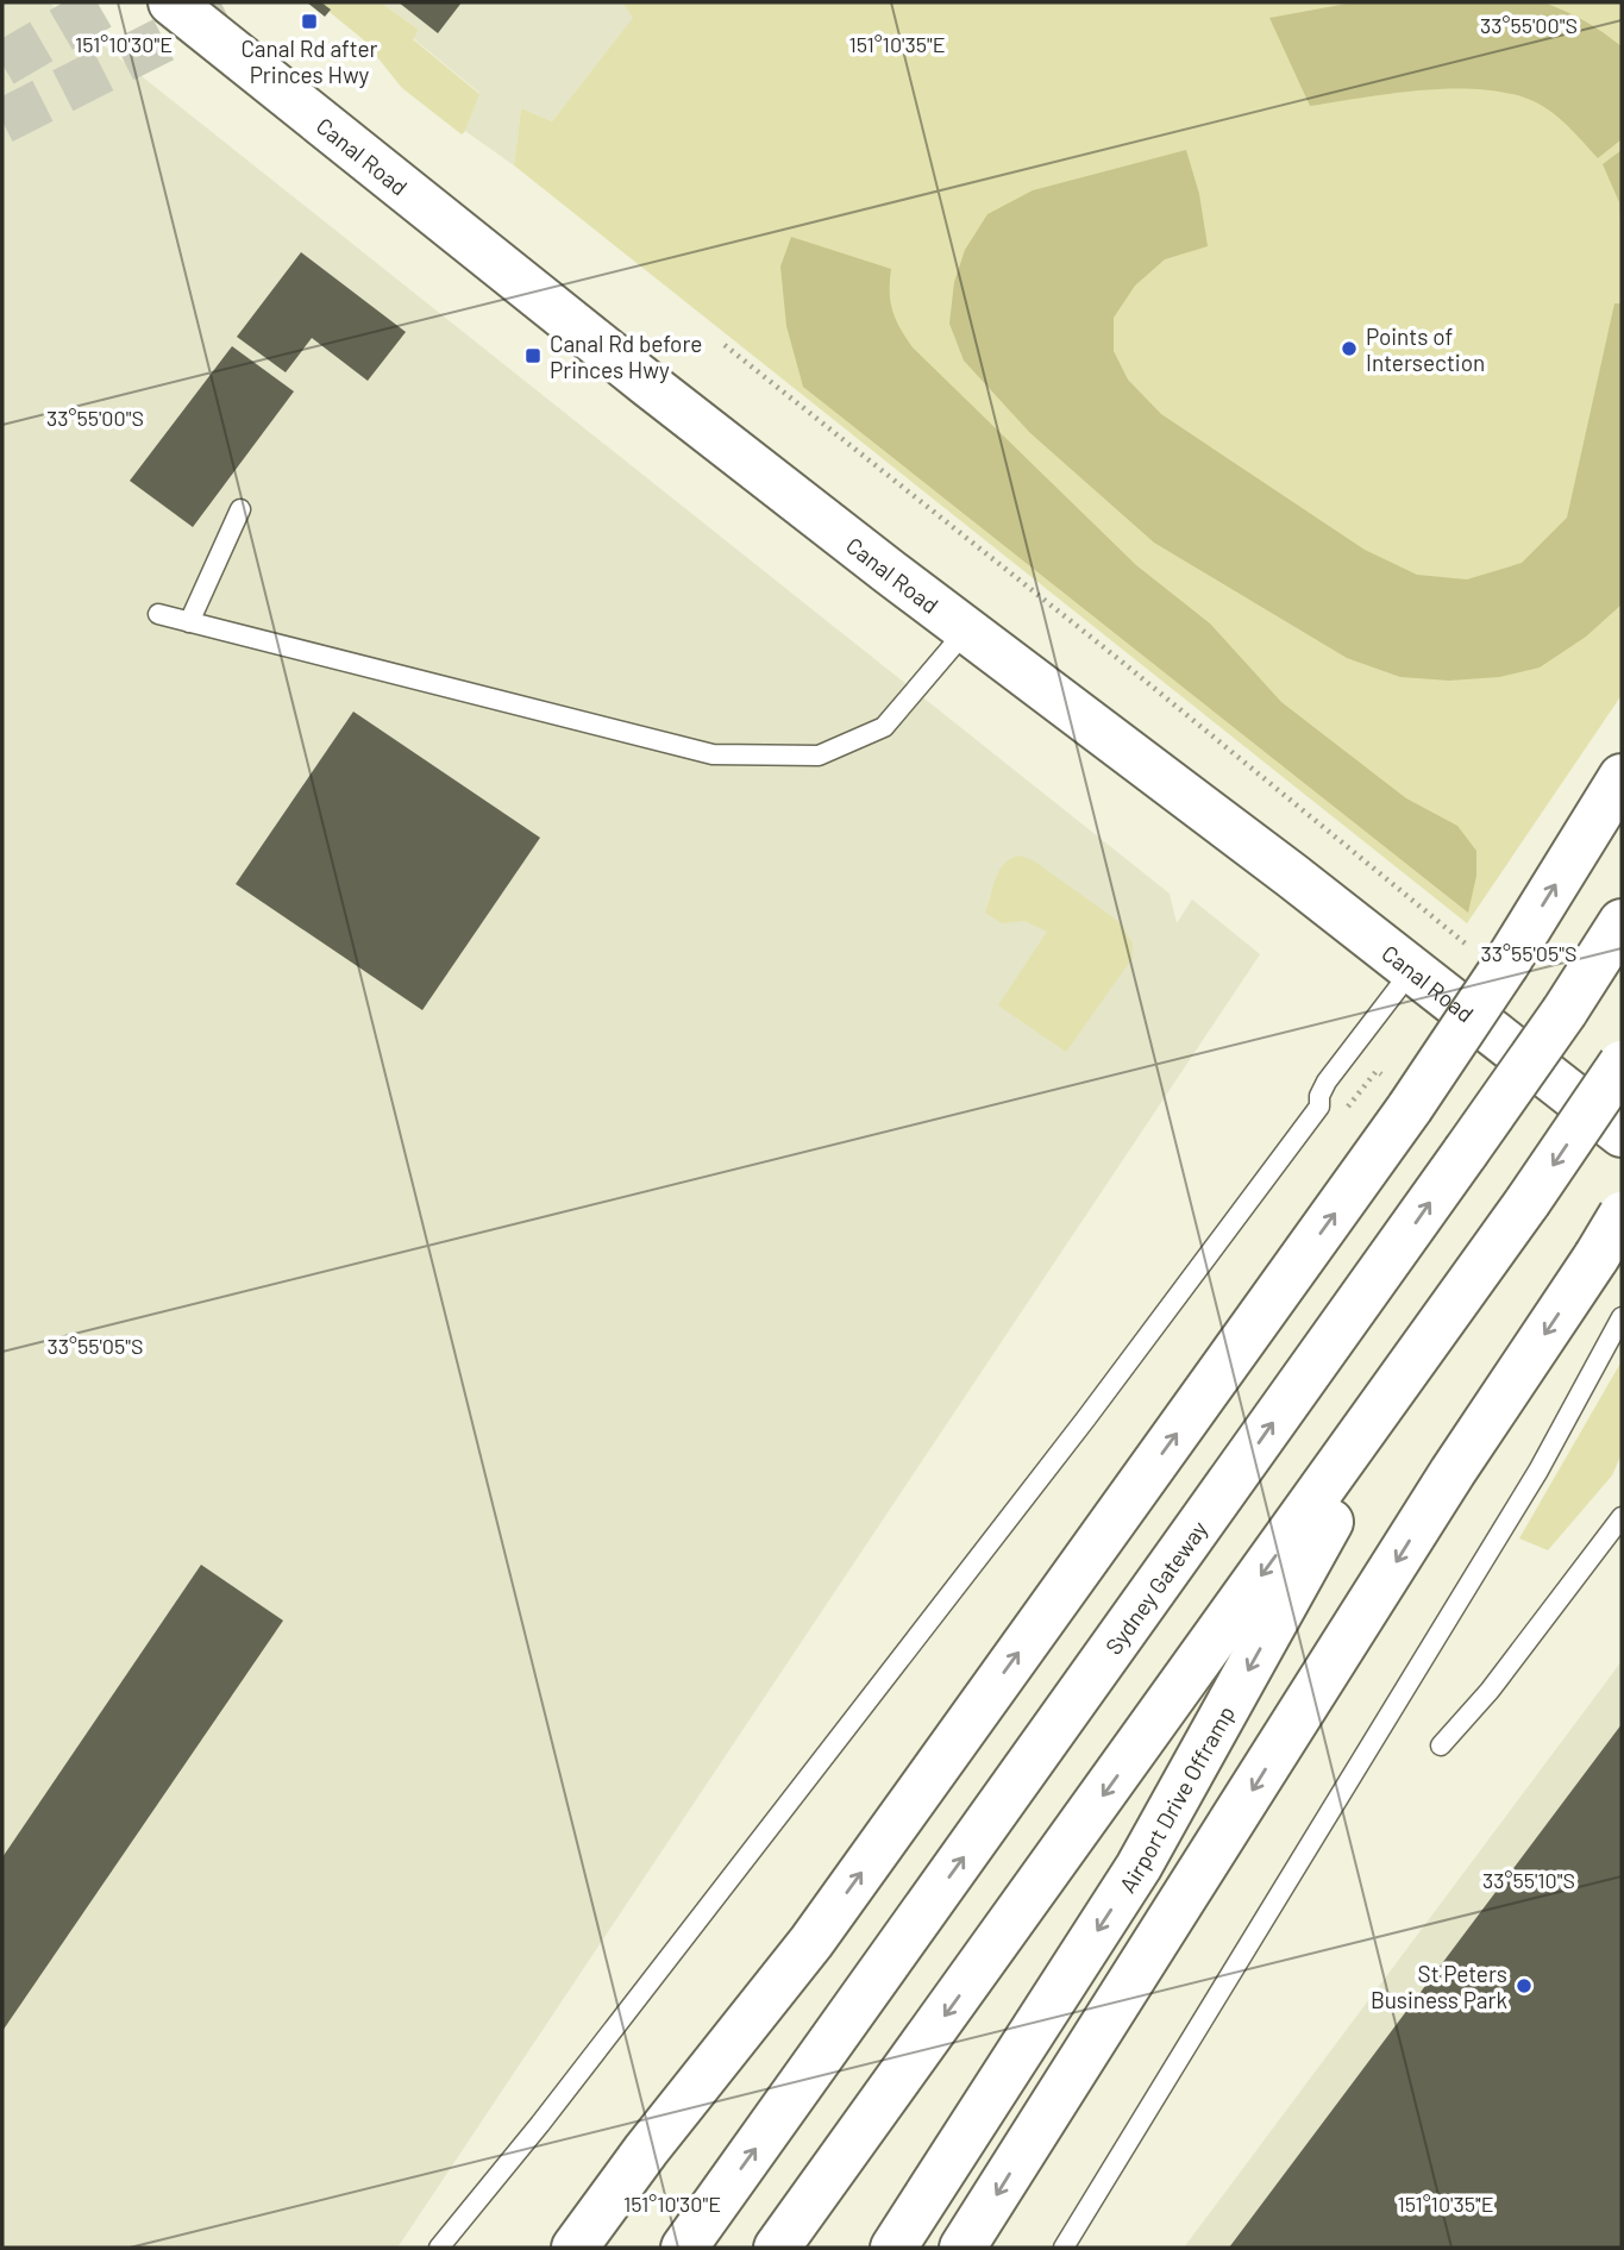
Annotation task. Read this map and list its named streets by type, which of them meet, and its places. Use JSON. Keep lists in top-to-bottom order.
{
  "streets": {
    "main road": ["Canal Road", "Sydney Gateway", "Airport Drive Offramp"]
  },
  "places": {
    "transit": ["Canal Rd after Princes Hwy", "Canal Rd before Princes Hwy"],
    "other": ["Points of Intersection", "St Peters Business Park"]
  },
  "coordinates": [
    "33°55'00\"S",
    "151°10'30\"E",
    "151°10'35\"E",
    "33°55'05\"S",
    "33°55'10\"S"
  ]
}
